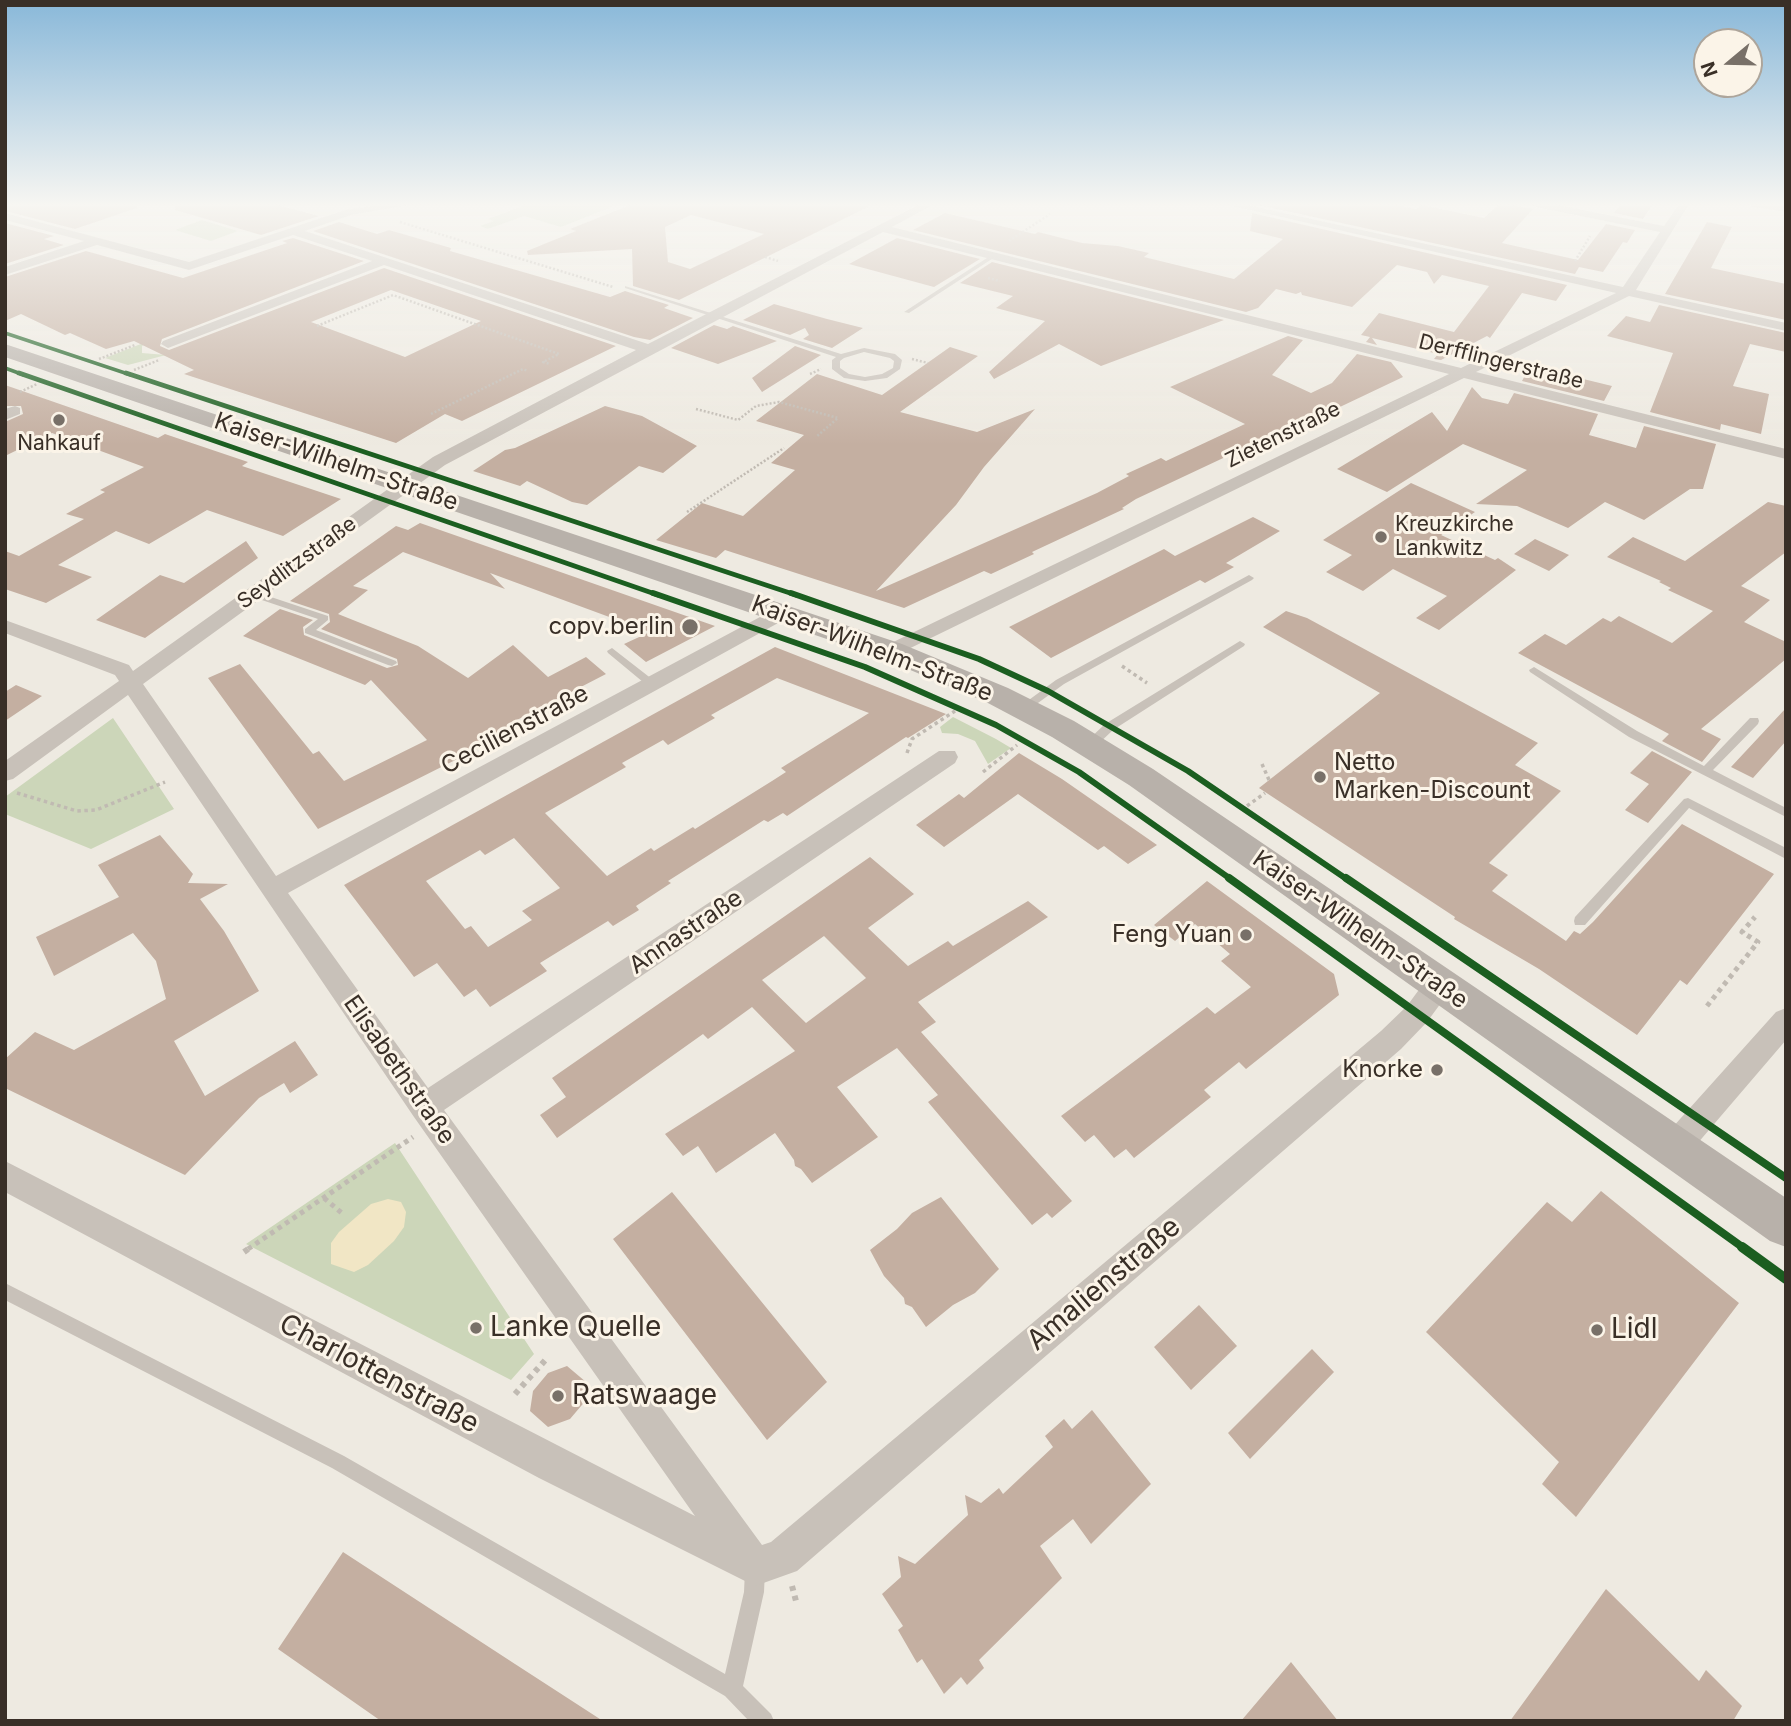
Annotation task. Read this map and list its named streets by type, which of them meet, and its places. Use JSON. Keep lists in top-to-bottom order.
{
  "streets": {
    "main road": ["Kaiser-Wilhelm-Straße"],
    "street": [
      "Derfflingerstraße",
      "Zietenstraße",
      "Seydlitzstraße",
      "Cecilienstraße",
      "Annastraße",
      "Elisabethstraße",
      "Amalienstraße",
      "Charlottenstraße"
    ]
  },
  "crossings": [
    ["Derfflingerstraße", "Zietenstraße"],
    ["Zietenstraße", "Kaiser-Wilhelm-Straße"],
    ["Kaiser-Wilhelm-Straße", "Seydlitzstraße"],
    ["Kaiser-Wilhelm-Straße", "Cecilienstraße"],
    ["Kaiser-Wilhelm-Straße", "Amalienstraße"],
    ["Seydlitzstraße", "Elisabethstraße"],
    ["Cecilienstraße", "Elisabethstraße"],
    ["Annastraße", "Elisabethstraße"],
    ["Elisabethstraße", "Amalienstraße"],
    ["Elisabethstraße", "Charlottenstraße"],
    ["Amalienstraße", "Charlottenstraße"]
  ],
  "places": [
    "Nahkauf",
    "Kreuzkirche Lankwitz",
    "copv.berlin",
    "Netto Marken-Discount",
    "Feng Yuan",
    "Knorke",
    "Lanke Quelle",
    "Lidl",
    "Ratswaage"
  ],
  "north": "left"
}
